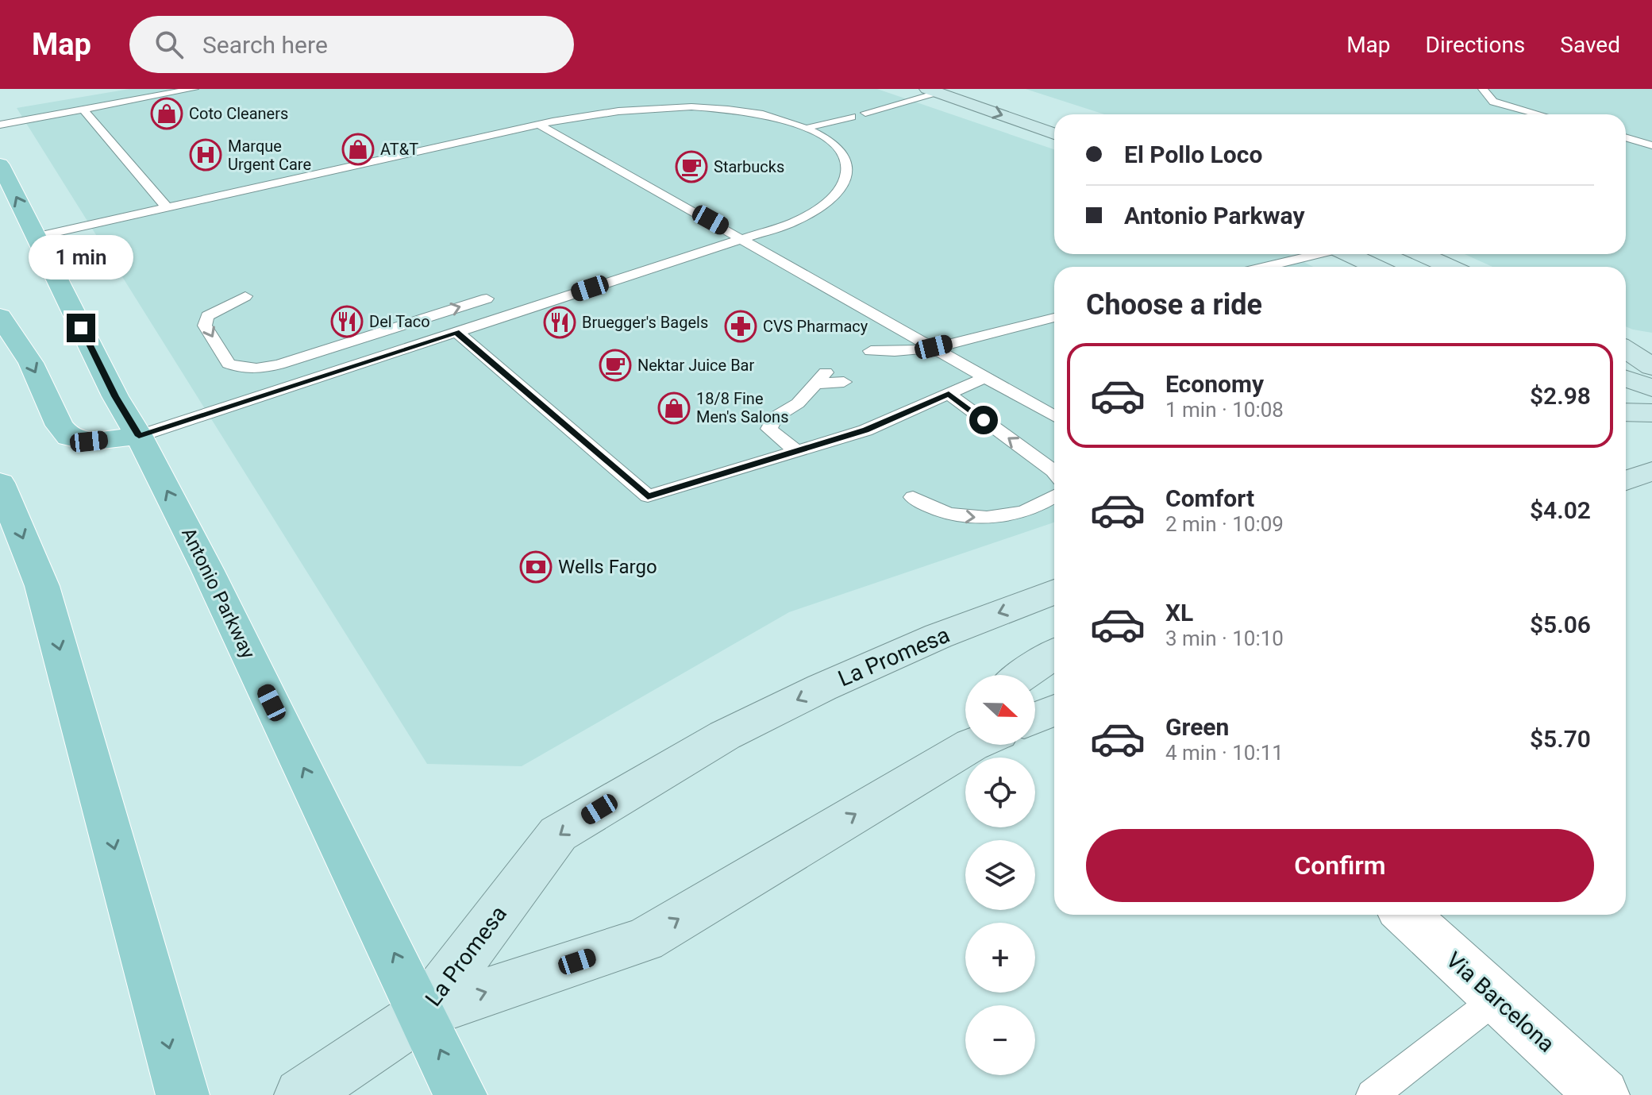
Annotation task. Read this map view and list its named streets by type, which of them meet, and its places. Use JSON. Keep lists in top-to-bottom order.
{
  "streets": {
    "main road": ["Antonio Parkway", "La Promesa"],
    "street": ["Via Barcelona"]
  },
  "crossings": [
    ["Antonio Parkway", "La Promesa"]
  ],
  "places": {
    "shop": ["Coto Cleaners", "AT&T", "18/8 Fine Men's Salons"],
    "hospital": ["Marque Urgent Care"],
    "cafe": ["Starbucks", "Nektar Juice Bar"],
    "restaurant": ["Del Taco", "Bruegger's Bagels"],
    "pharmacy": ["CVS Pharmacy"],
    "bank": ["Wells Fargo"]
  },
  "north": "right",
  "page": {
    "header": "Map",
    "search": "Search here",
    "nav": ["Map", "Directions", "Saved"],
    "banner": ["El Pollo Loco", "Antonio Parkway"],
    "bubble": "1 min",
    "heading": "Choose a ride",
    "list": [
      {
        "name": "Economy",
        "note": "1 min · 10:08",
        "value": "$2.98"
      },
      {
        "name": "Comfort",
        "note": "2 min · 10:09",
        "value": "$4.02"
      },
      {
        "name": "XL",
        "note": "3 min · 10:10",
        "value": "$5.06"
      },
      {
        "name": "Green",
        "note": "4 min · 10:11",
        "value": "$5.70"
      }
    ],
    "map_buttons": ["+", "−"],
    "buttons": "Confirm"
  }
}
